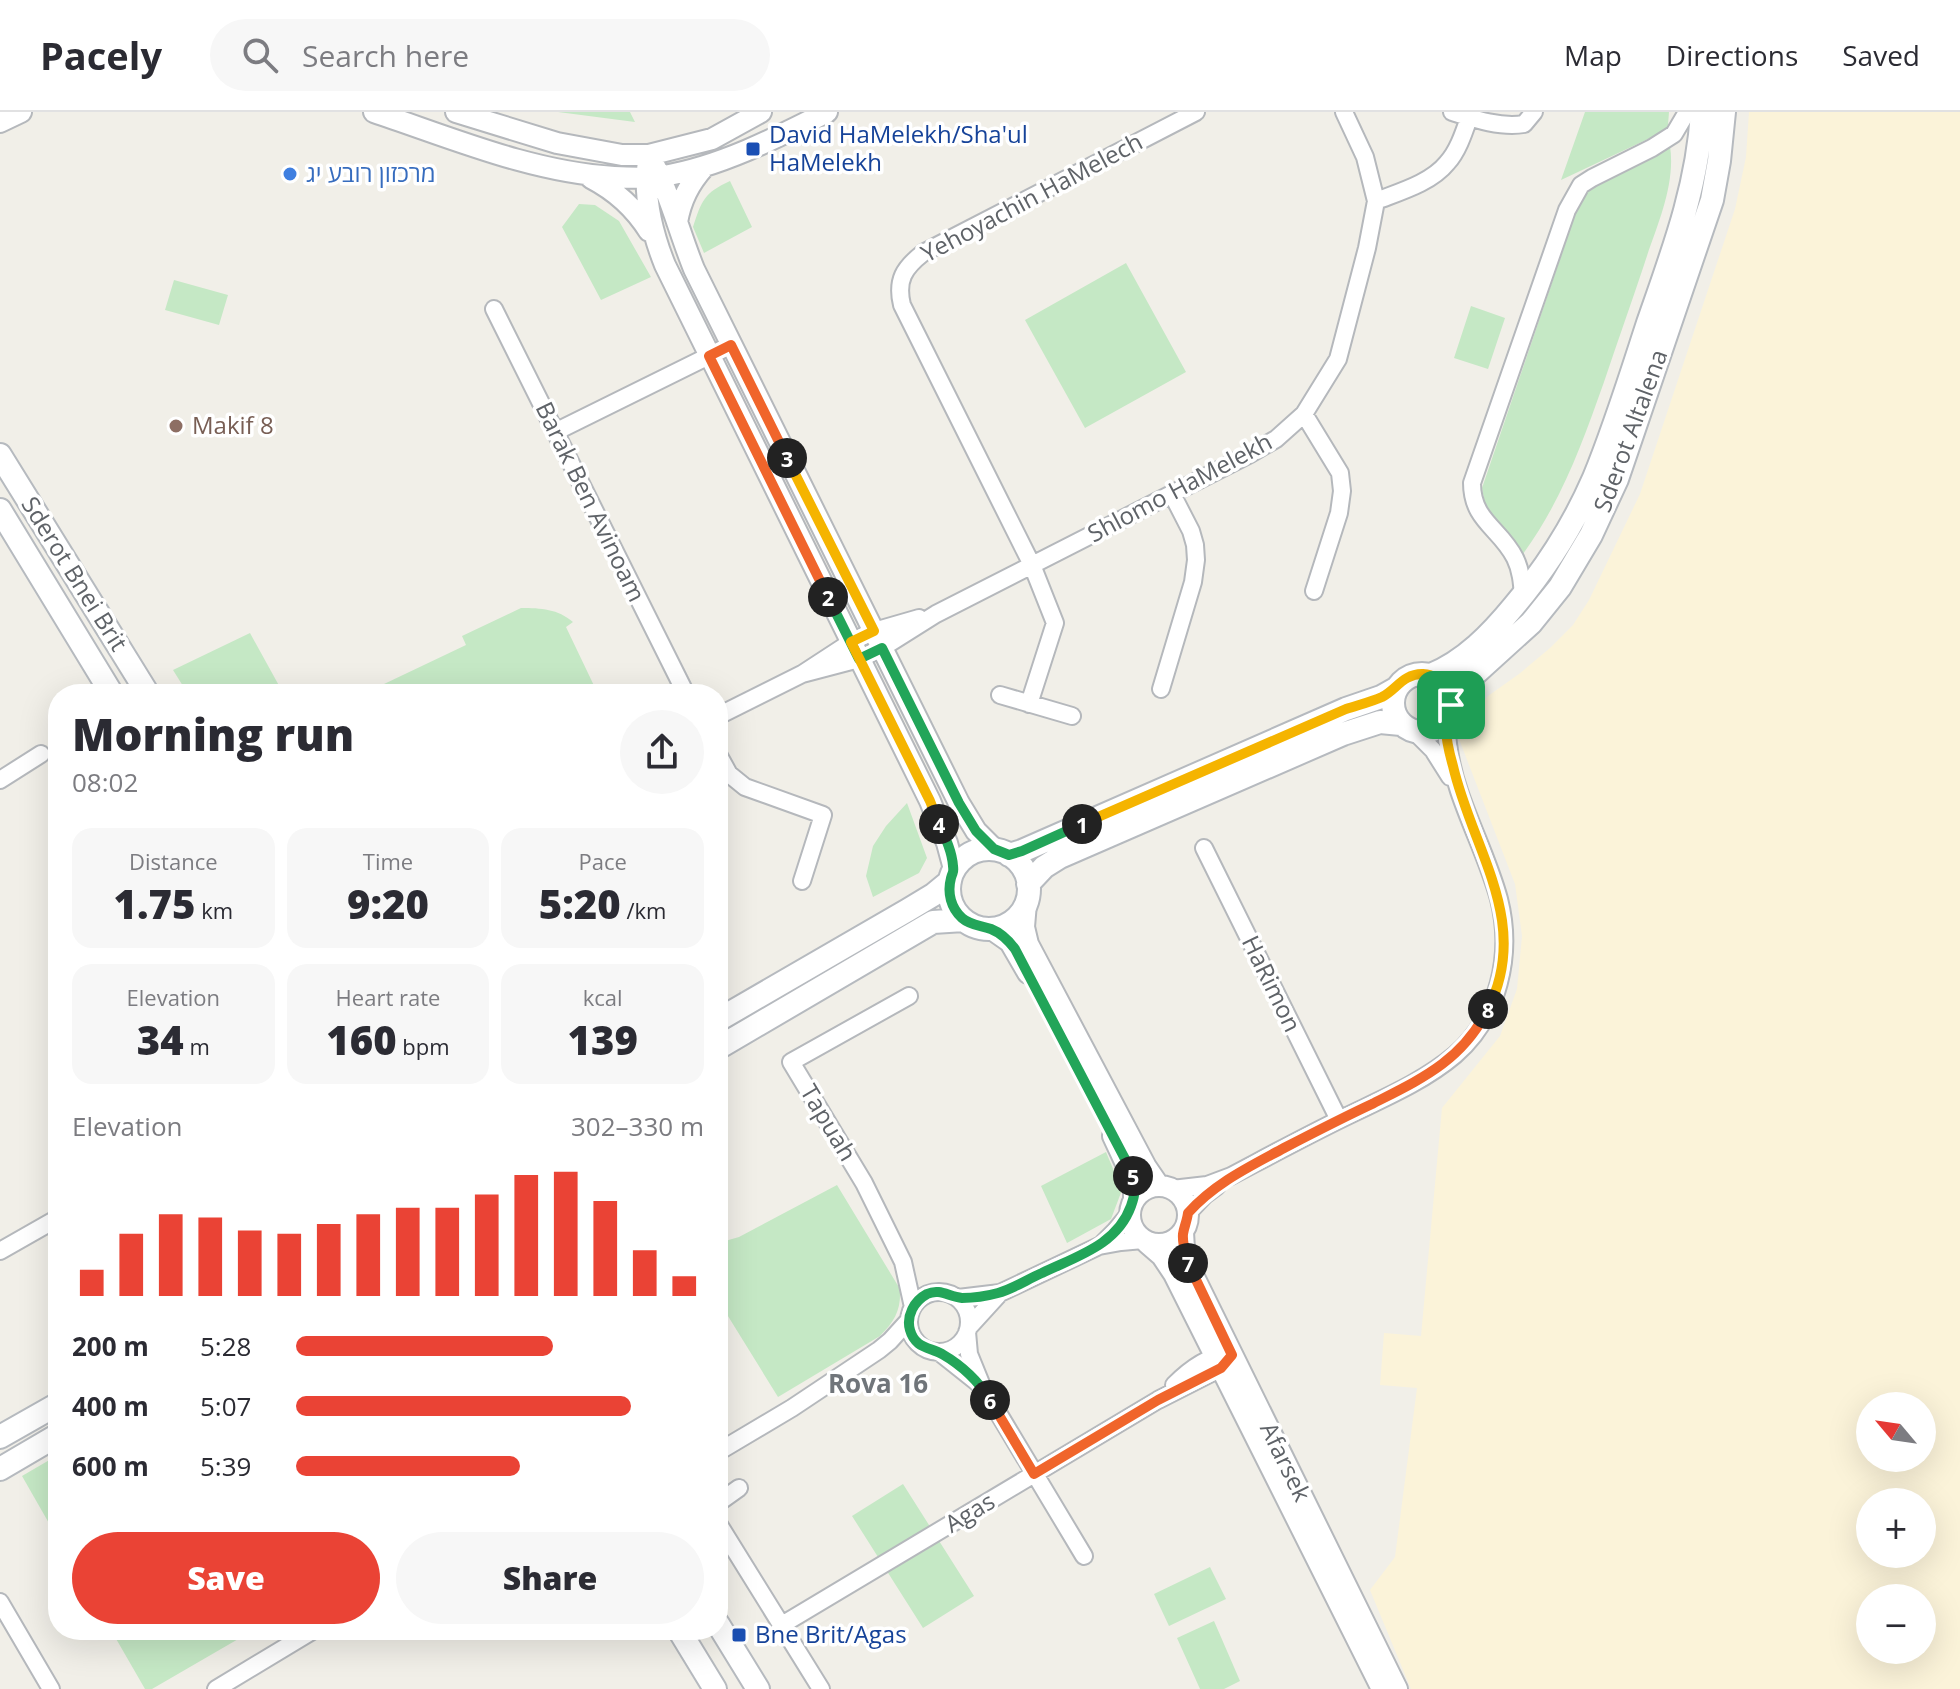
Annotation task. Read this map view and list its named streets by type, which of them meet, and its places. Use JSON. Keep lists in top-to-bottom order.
{
  "streets": {
    "main road": ["Sderot Altalena", "Sderot Bnei Brit"],
    "street": [
      "Yehoyachin HaMelech",
      "Shlomo HaMelekh",
      "Barak Ben Avinoam",
      "HaRimon",
      "Tapuah",
      "Afarsek",
      "Agas"
    ]
  },
  "crossings": [
    ["Yehoyachin HaMelech", "Shlomo HaMelekh"],
    ["Afarsek", "Agas"]
  ],
  "districts": ["Rova 16"],
  "places": {
    "transit": ["David HaMelekh/Sha'ul HaMelekh", "Bne Brit/Agas"],
    "other": ["מרכזון רובע יג", "Makif 8"]
  },
  "north": "top left",
  "page": {
    "header": "Pacely",
    "search": "Search here",
    "nav": ["Map", "Directions", "Saved"],
    "pins": [
      "3",
      "2",
      "1",
      "4",
      "8",
      "5",
      "7",
      "6"
    ],
    "heading": ["Morning run", "08:02"],
    "stats": [
      ["Distance", "1.75 km"],
      ["Time", "9:20"],
      ["Pace", "5:20 /km"],
      ["Elevation", "34 m"],
      ["Heart rate", "160 bpm"],
      ["kcal", "139"]
    ],
    "chart": ["Elevation", "302–330 m"],
    "list": [
      {
        "name": "200 m",
        "note": "5:28"
      },
      {
        "name": "400 m",
        "note": "5:07"
      },
      {
        "name": "600 m",
        "note": "5:39"
      }
    ],
    "map_buttons": ["+", "−"],
    "buttons": ["Save", "Share"]
  }
}
